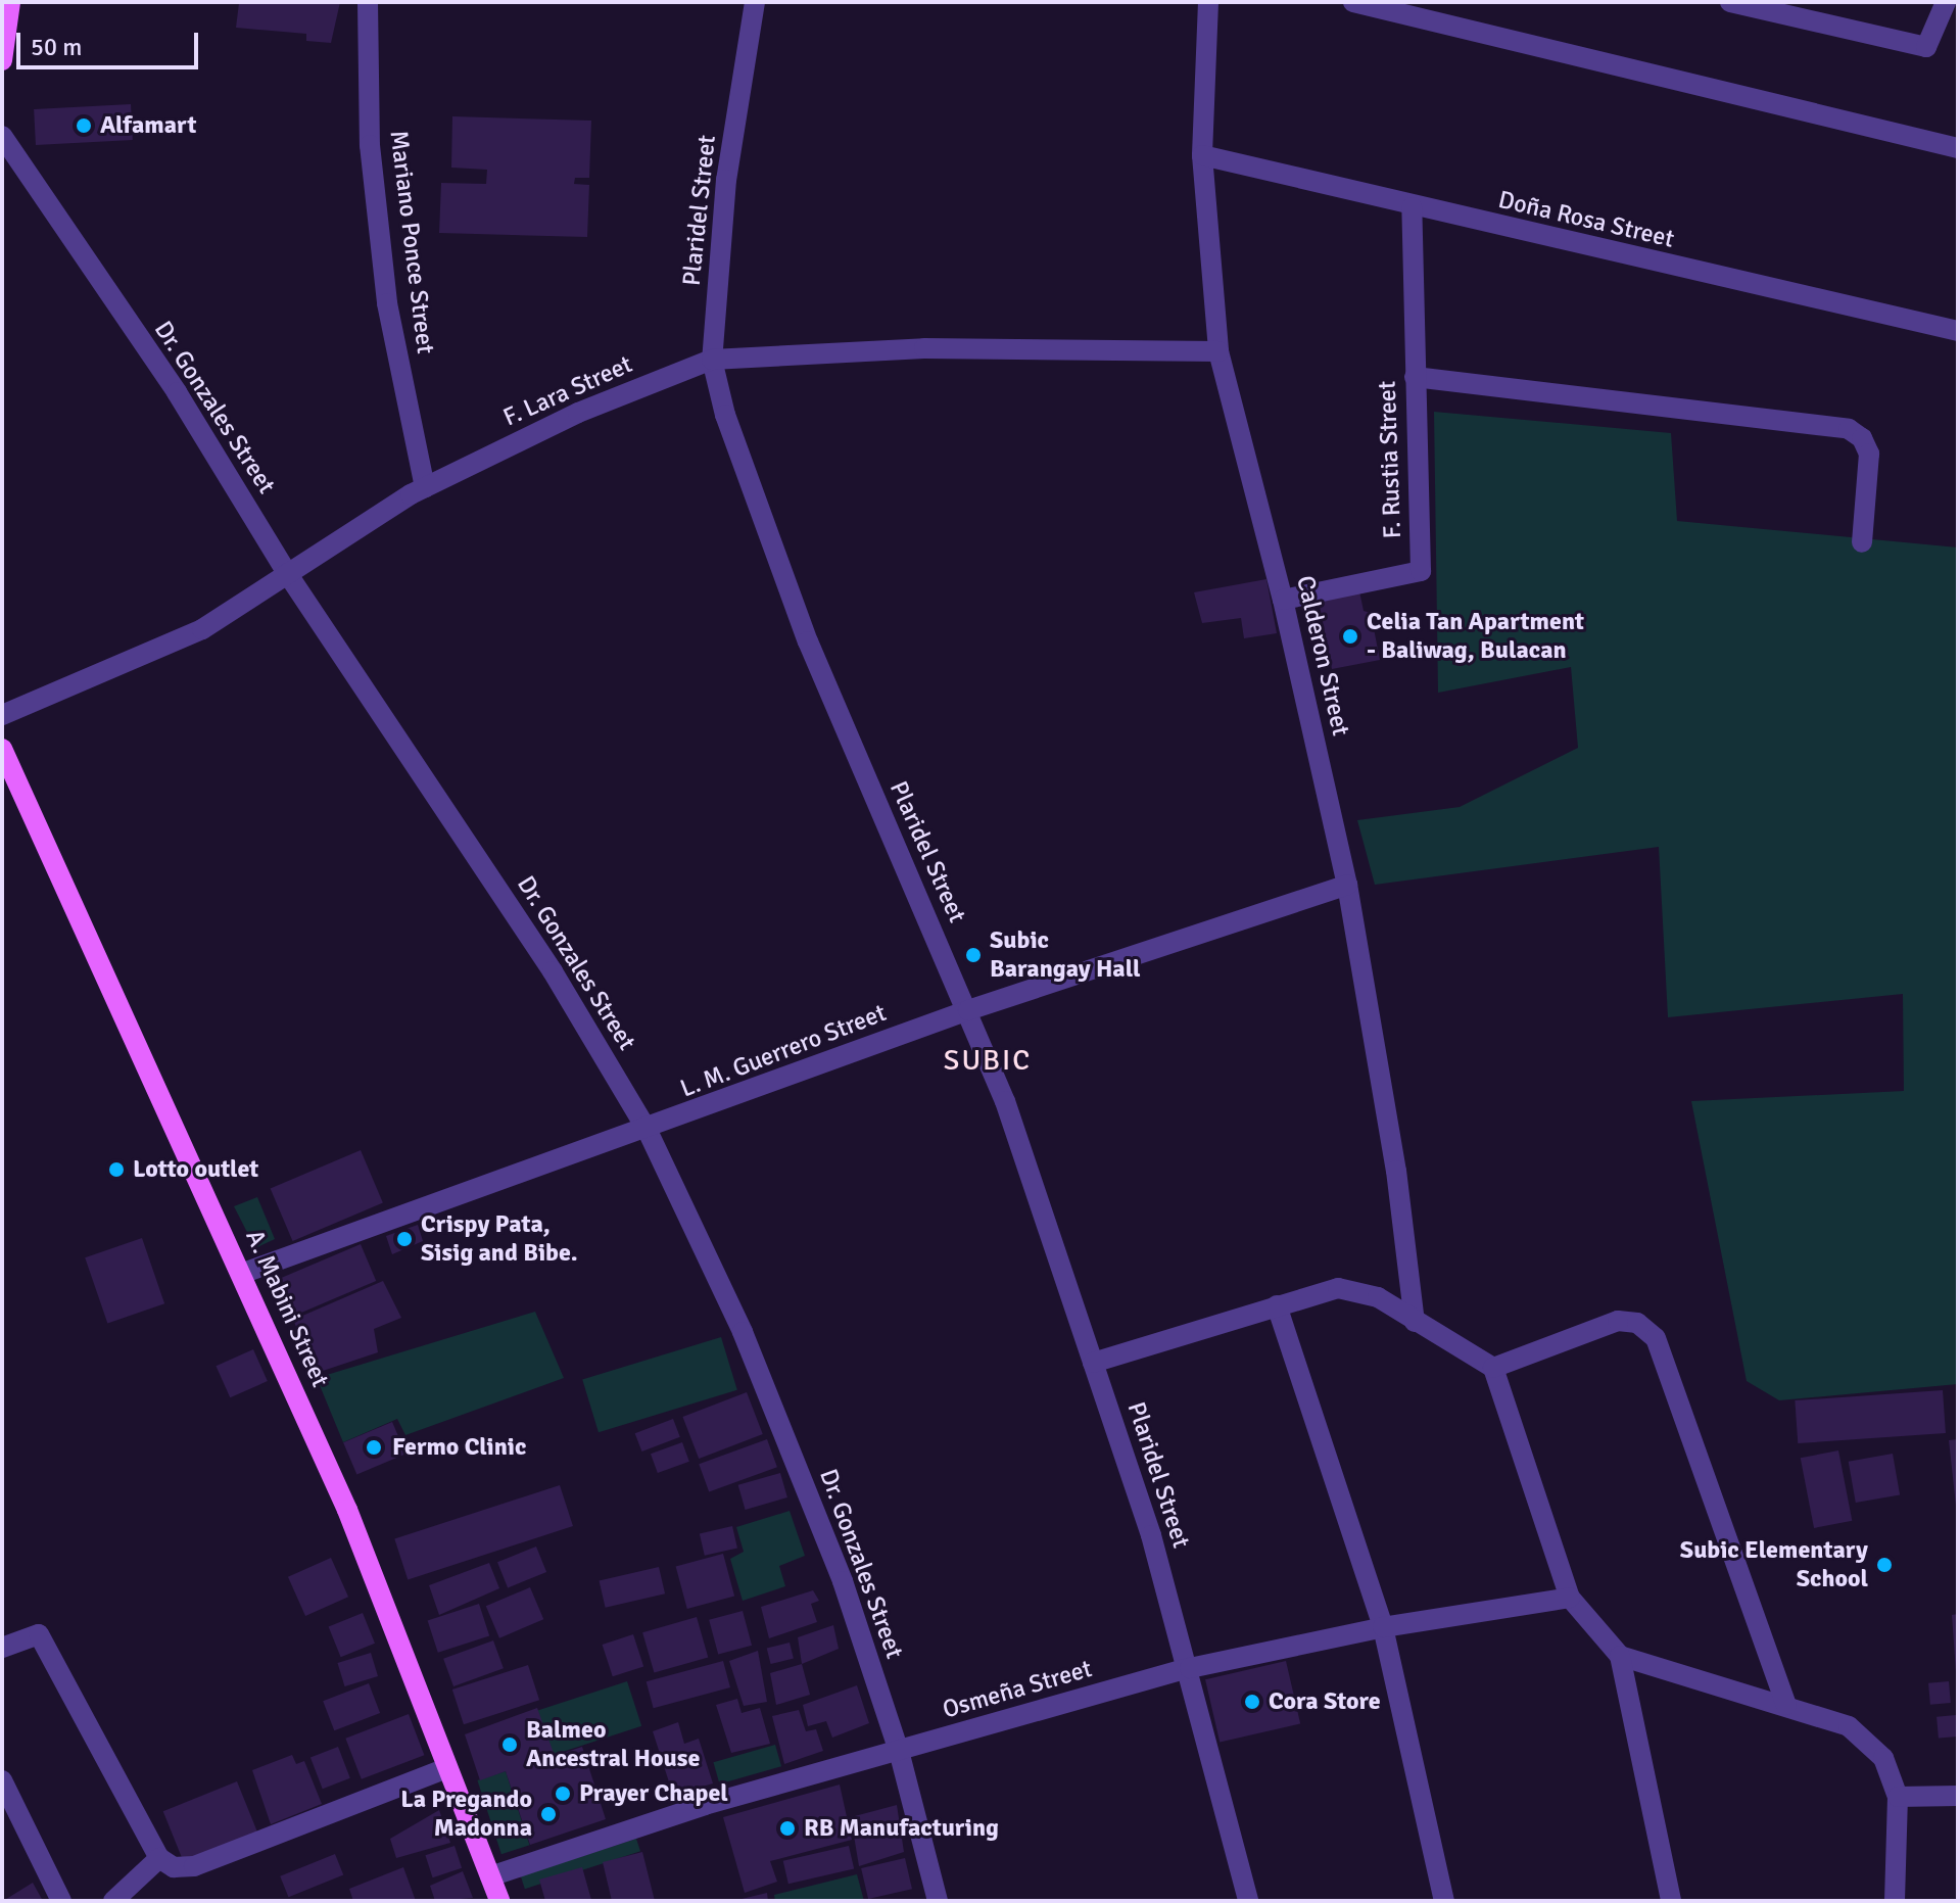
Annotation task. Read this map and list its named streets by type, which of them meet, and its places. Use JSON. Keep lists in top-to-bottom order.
{
  "streets": {
    "main road": ["A. Mabini Street"],
    "street": [
      "Plaridel Street",
      "Doña Rosa Street",
      "Mariano Ponce Street",
      "F. Lara Street",
      "Dr. Gonzales Street",
      "F. Rustia Street",
      "Calderon Street",
      "L. M. Guerrero Street",
      "Osmeña Street"
    ]
  },
  "crossings": [
    ["Plaridel Street", "F. Lara Street"],
    ["Plaridel Street", "L. M. Guerrero Street"],
    ["Plaridel Street", "Osmeña Street"],
    ["Doña Rosa Street", "F. Rustia Street"],
    ["Doña Rosa Street", "Calderon Street"],
    ["Mariano Ponce Street", "F. Lara Street"],
    ["F. Lara Street", "Dr. Gonzales Street"],
    ["F. Lara Street", "Calderon Street"],
    ["Dr. Gonzales Street", "L. M. Guerrero Street"],
    ["Dr. Gonzales Street", "Osmeña Street"],
    ["F. Rustia Street", "Calderon Street"],
    ["Calderon Street", "L. M. Guerrero Street"],
    ["L. M. Guerrero Street", "A. Mabini Street"],
    ["A. Mabini Street", "Osmeña Street"]
  ],
  "districts": ["SUBIC"],
  "places": [
    "Alfamart",
    "Celia Tan Apartment - Baliwag, Bulacan",
    "Subic Barangay Hall",
    "Lotto outlet",
    "Crispy Pata, Sisig and Bibe.",
    "Fermo Clinic",
    "Subic Elementary School",
    "Cora Store",
    "Balmeo Ancestral House",
    "Prayer Chapel",
    "La Pregando Madonna",
    "RB Manufacturing"
  ],
  "scale_bar": "50 m"
}
